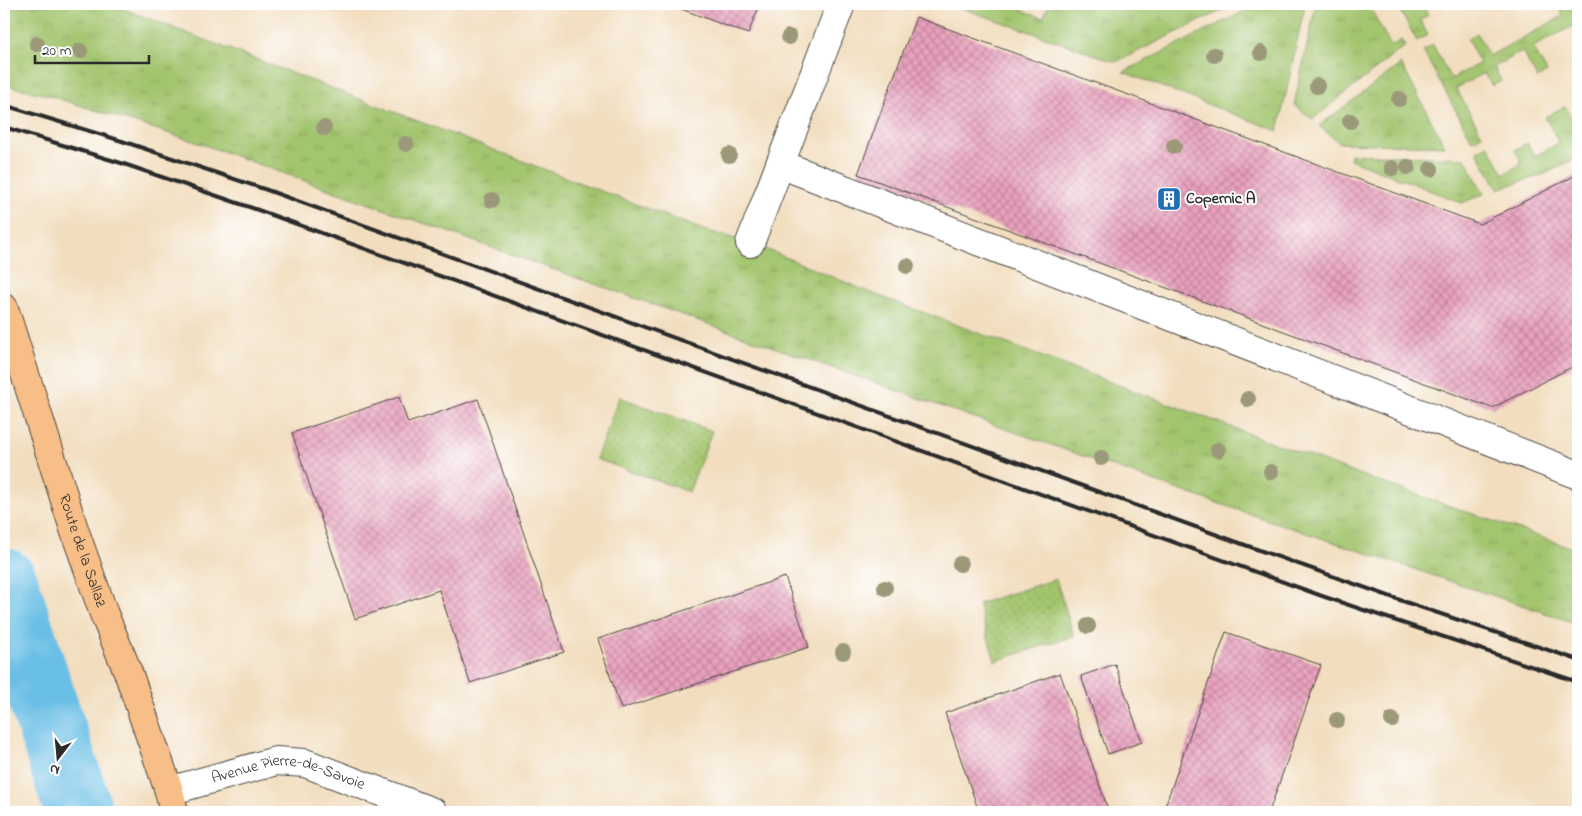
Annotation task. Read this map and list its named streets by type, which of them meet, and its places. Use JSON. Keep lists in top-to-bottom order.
{
  "streets": {
    "main road": ["Route de la Sallaz"],
    "street": ["Avenue Pierre-de-Savoie"]
  },
  "crossings": [
    ["Route de la Sallaz", "Avenue Pierre-de-Savoie"]
  ],
  "places": {
    "building": ["Copernic A"]
  },
  "scale_bar": "20 m",
  "north": "bottom"
}
